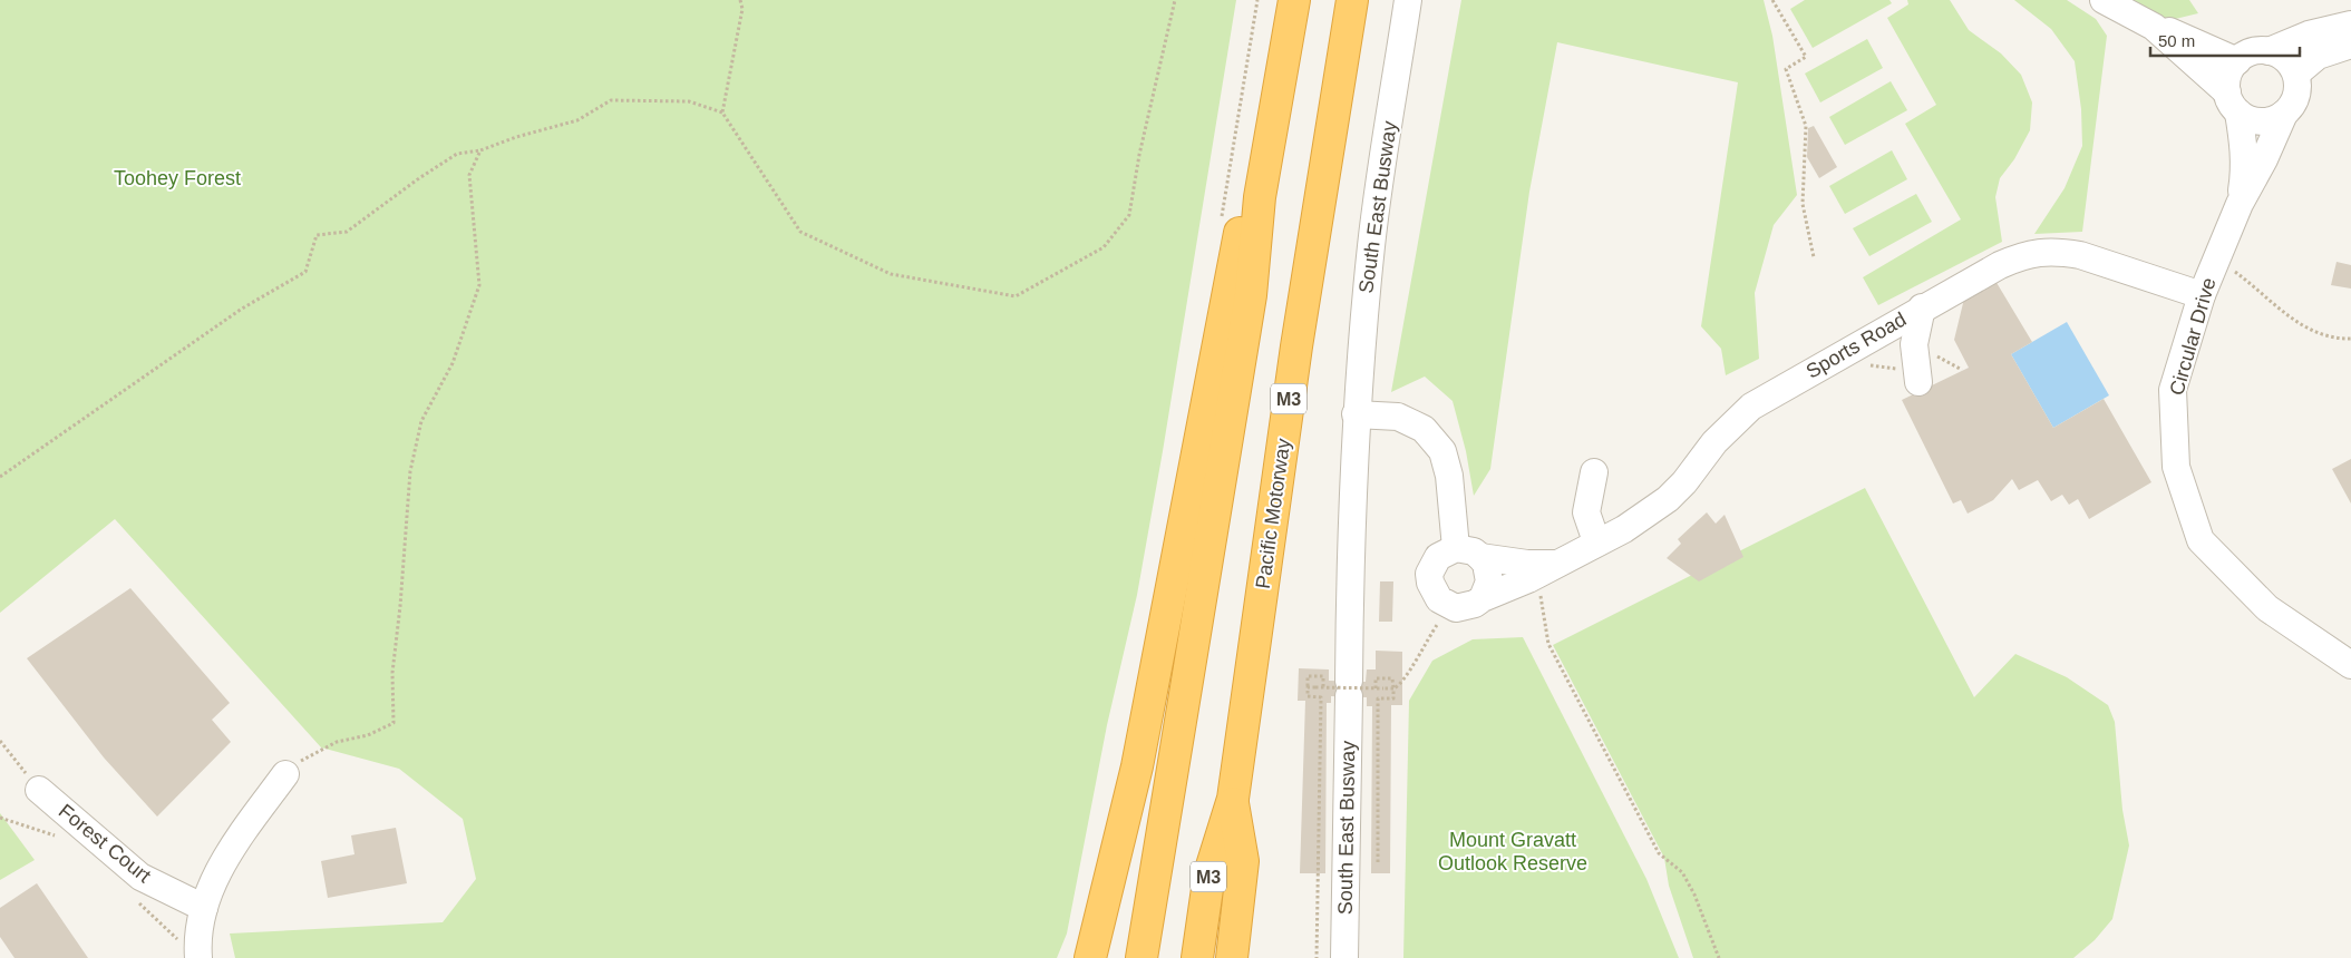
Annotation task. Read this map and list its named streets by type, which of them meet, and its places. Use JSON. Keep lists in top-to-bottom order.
{
  "streets": {
    "highway": ["M3", "Pacific Motorway"],
    "street": [
      "South East Busway",
      "Circular Drive",
      "Sports Road",
      "Forest Court"
    ]
  },
  "crossings": [
    ["Circular Drive", "Sports Road"]
  ],
  "parks": ["Toohey Forest", "Mount Gravatt Outlook Reserve"],
  "scale_bar": "50 m"
}
